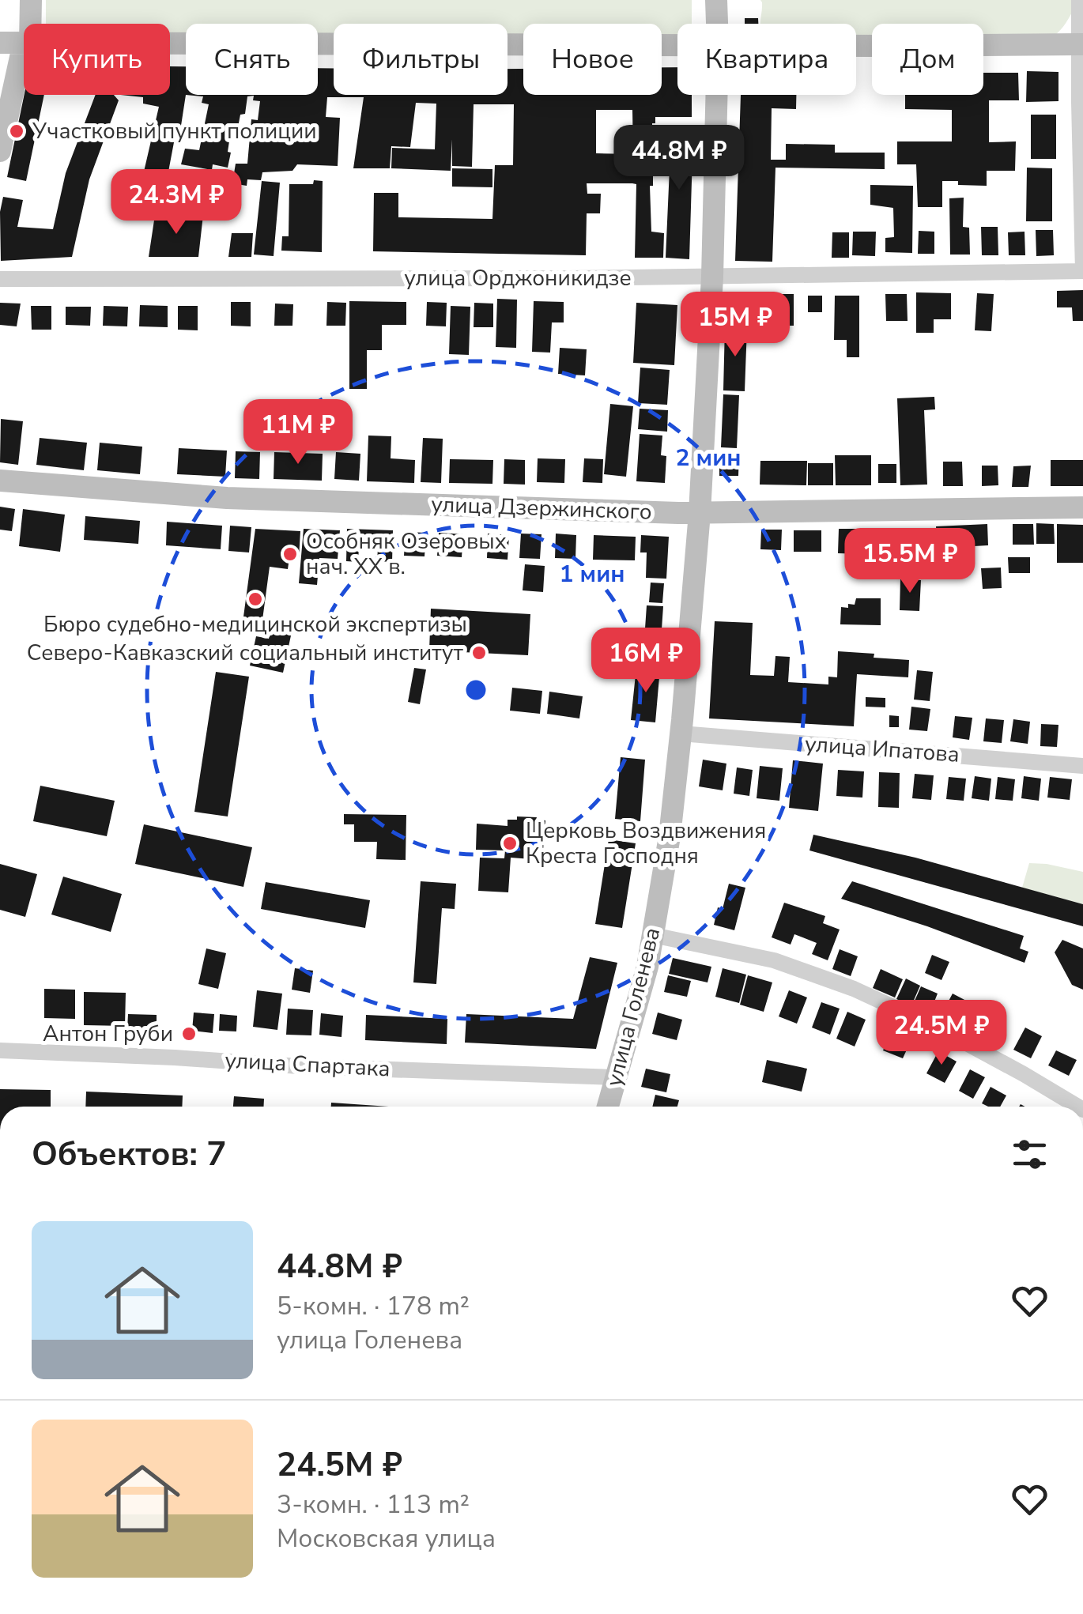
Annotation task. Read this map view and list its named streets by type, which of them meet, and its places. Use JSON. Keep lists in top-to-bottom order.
{
  "streets": {
    "main road": ["улица Дзержинского", "улица Голенева"],
    "street": ["улица Орджоникидзе", "улица Ипатова", "улица Спартака"]
  },
  "crossings": [
    ["улица Орджоникидзе", "улица Голенева"],
    ["улица Дзержинского", "улица Голенева"],
    ["улица Ипатова", "улица Голенева"],
    ["улица Голенева", "улица Спартака"]
  ],
  "places": [
    "Участковый пункт полиции",
    "Особняк Озеровых нач. ХХ в.",
    "Бюро судебно-медицинской экспертизы",
    "Северо-Кавказский социальный институт",
    "Церковь Воздвижения Креста Господня",
    "Антон Груби"
  ],
  "page": {
    "chip": [
      "Купить",
      "Снять",
      "Фильтры",
      "Новое",
      "Квартира",
      "Дом"
    ],
    "price": [
      "44.8M ₽",
      "24.3M ₽",
      "15M ₽",
      "11M ₽",
      "15.5M ₽",
      "16M ₽",
      "24.5M ₽"
    ],
    "heading": "Объектов: 7",
    "list": [
      {
        "name": "44.8M ₽",
        "note": "5-комн. · 178 m² · улица Голенева"
      },
      {
        "name": "24.5M ₽",
        "note": "3-комн. · 113 m² · Московская улица"
      }
    ]
  },
  "rings": ["2 мин", "1 мин"]
}
